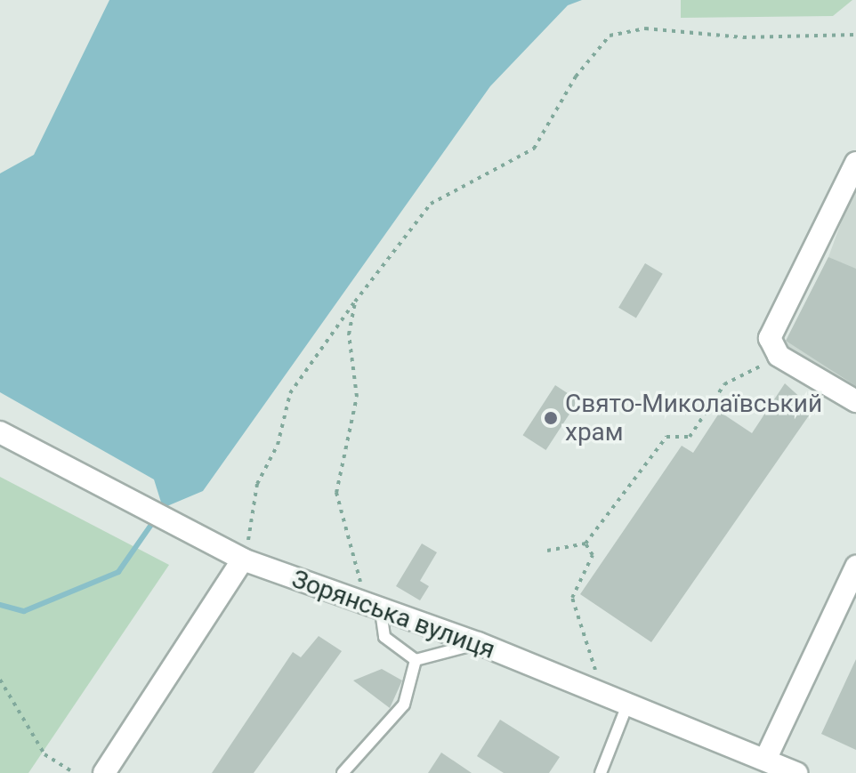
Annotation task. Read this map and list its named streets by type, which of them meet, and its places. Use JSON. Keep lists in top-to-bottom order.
{
  "streets": {
    "street": ["Зорянська вулиця"]
  },
  "places": ["Свято-Миколаївський храм"]
}
